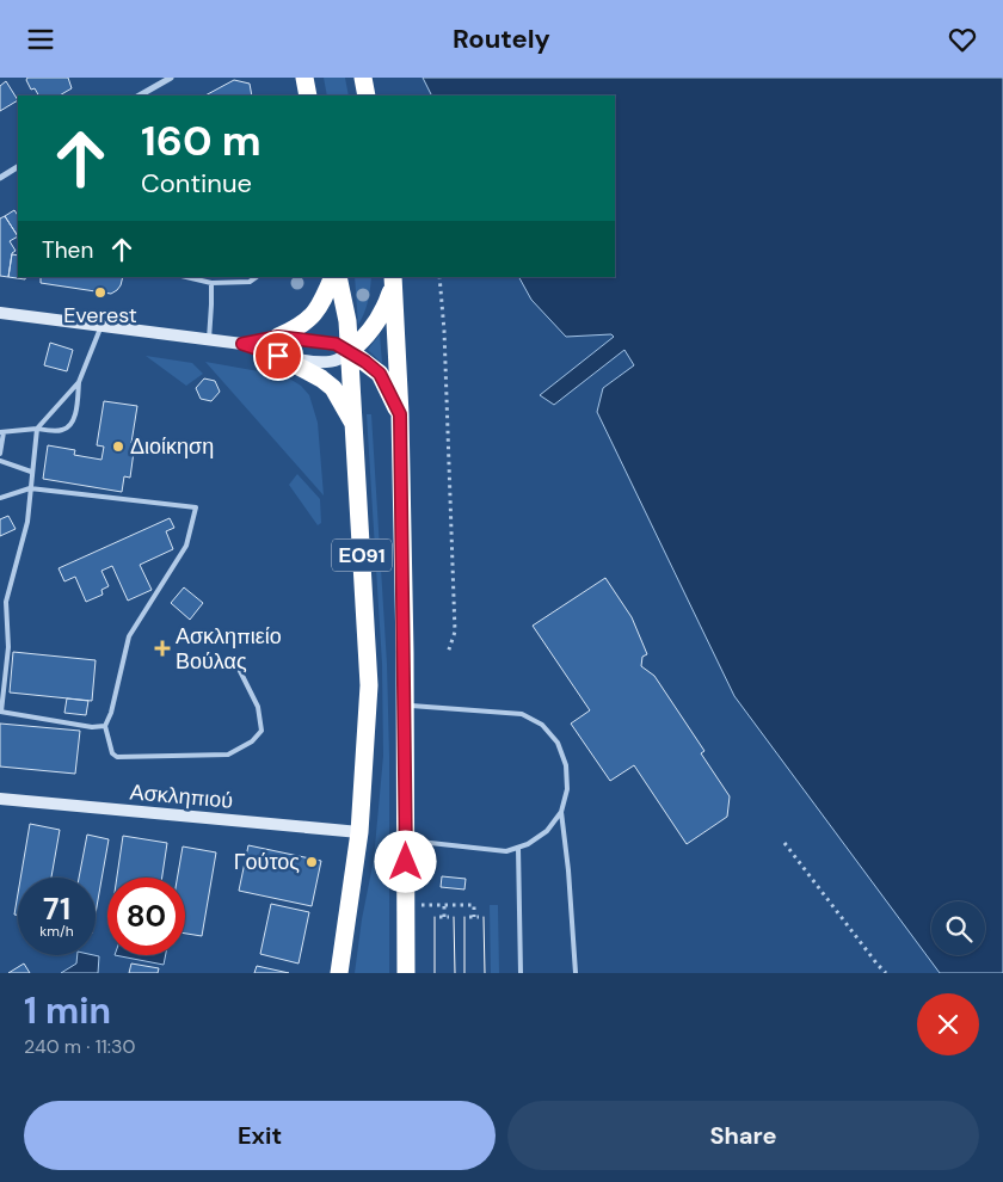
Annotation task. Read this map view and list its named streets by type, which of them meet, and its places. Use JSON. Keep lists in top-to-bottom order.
{
  "streets": {
    "highway": ["ΕΟ91"],
    "street": ["Ασκληπιού"]
  },
  "crossings": [
    ["ΕΟ91", "Ασκληπιού"]
  ],
  "places": {
    "other": ["Everest", "Διοίκηση", "Γούτος"],
    "health": ["Ασκληπιείο Βούλας"]
  },
  "page": {
    "header": "Routely",
    "turn": ["160 m", "Continue"],
    "then": "Then",
    "speed": "71 km/h",
    "limit": "80",
    "heading": ["1 min", "240 m · 11:30"],
    "buttons": ["Exit", "Share"]
  }
}
